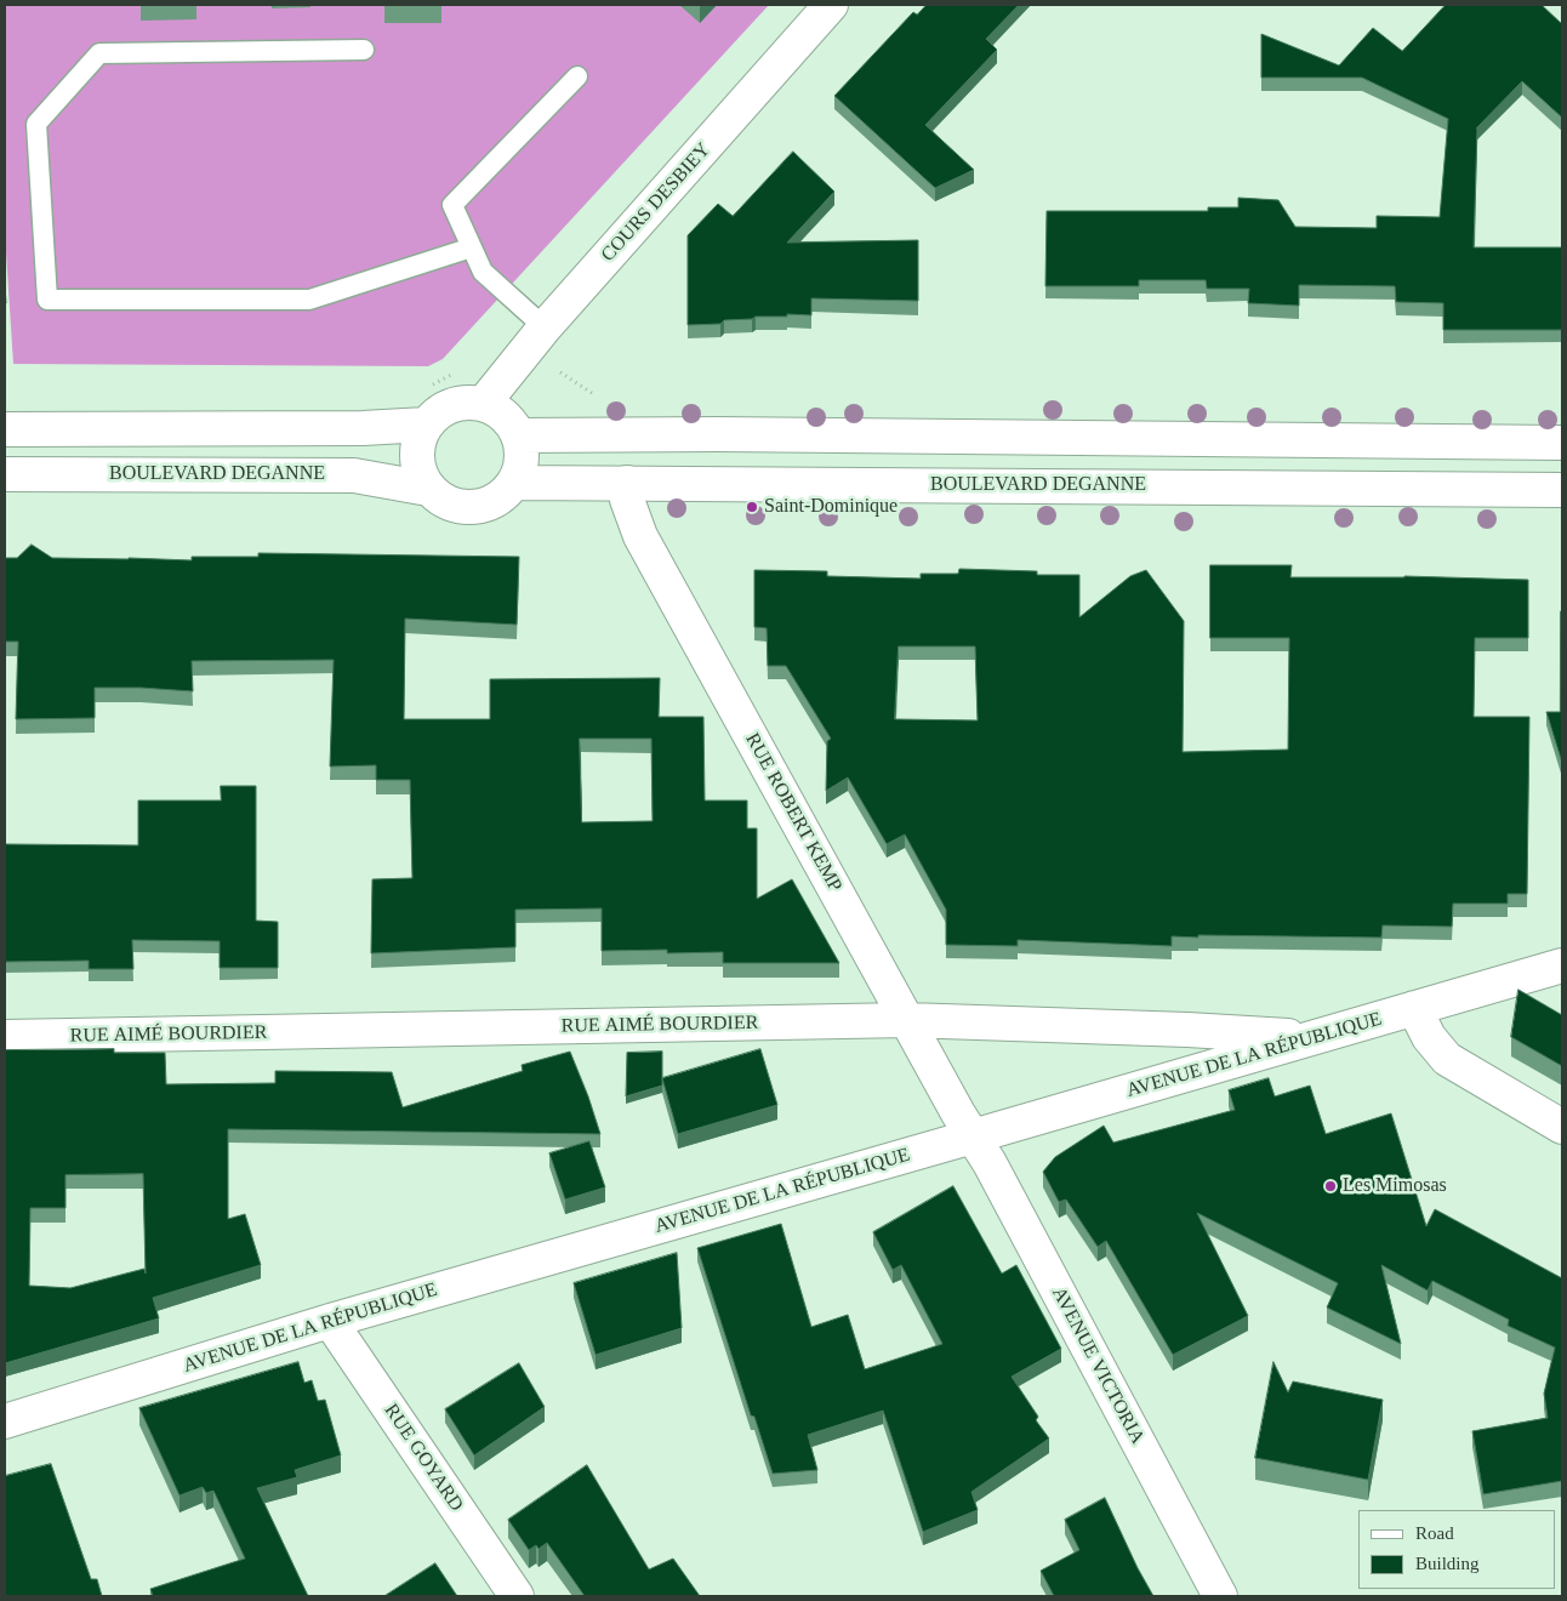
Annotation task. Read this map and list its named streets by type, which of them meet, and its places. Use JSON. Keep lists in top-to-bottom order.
{
  "streets": {
    "street": [
      "COURS DESBIEY",
      "BOULEVARD DEGANNE",
      "RUE ROBERT KEMP",
      "RUE AIMÉ BOURDIER",
      "AVENUE DE LA RÉPUBLIQUE",
      "AVENUE VICTORIA",
      "RUE GOYARD"
    ]
  },
  "crossings": [
    ["COURS DESBIEY", "BOULEVARD DEGANNE"],
    ["BOULEVARD DEGANNE", "RUE ROBERT KEMP"],
    ["RUE ROBERT KEMP", "RUE AIMÉ BOURDIER"],
    ["RUE ROBERT KEMP", "AVENUE DE LA RÉPUBLIQUE"],
    ["RUE ROBERT KEMP", "AVENUE VICTORIA"],
    ["RUE AIMÉ BOURDIER", "AVENUE DE LA RÉPUBLIQUE"],
    ["AVENUE DE LA RÉPUBLIQUE", "AVENUE VICTORIA"],
    ["AVENUE DE LA RÉPUBLIQUE", "RUE GOYARD"]
  ],
  "places": ["Saint-Dominique", "Les Mimosas"],
  "legend": ["Road", "Building"]
}
